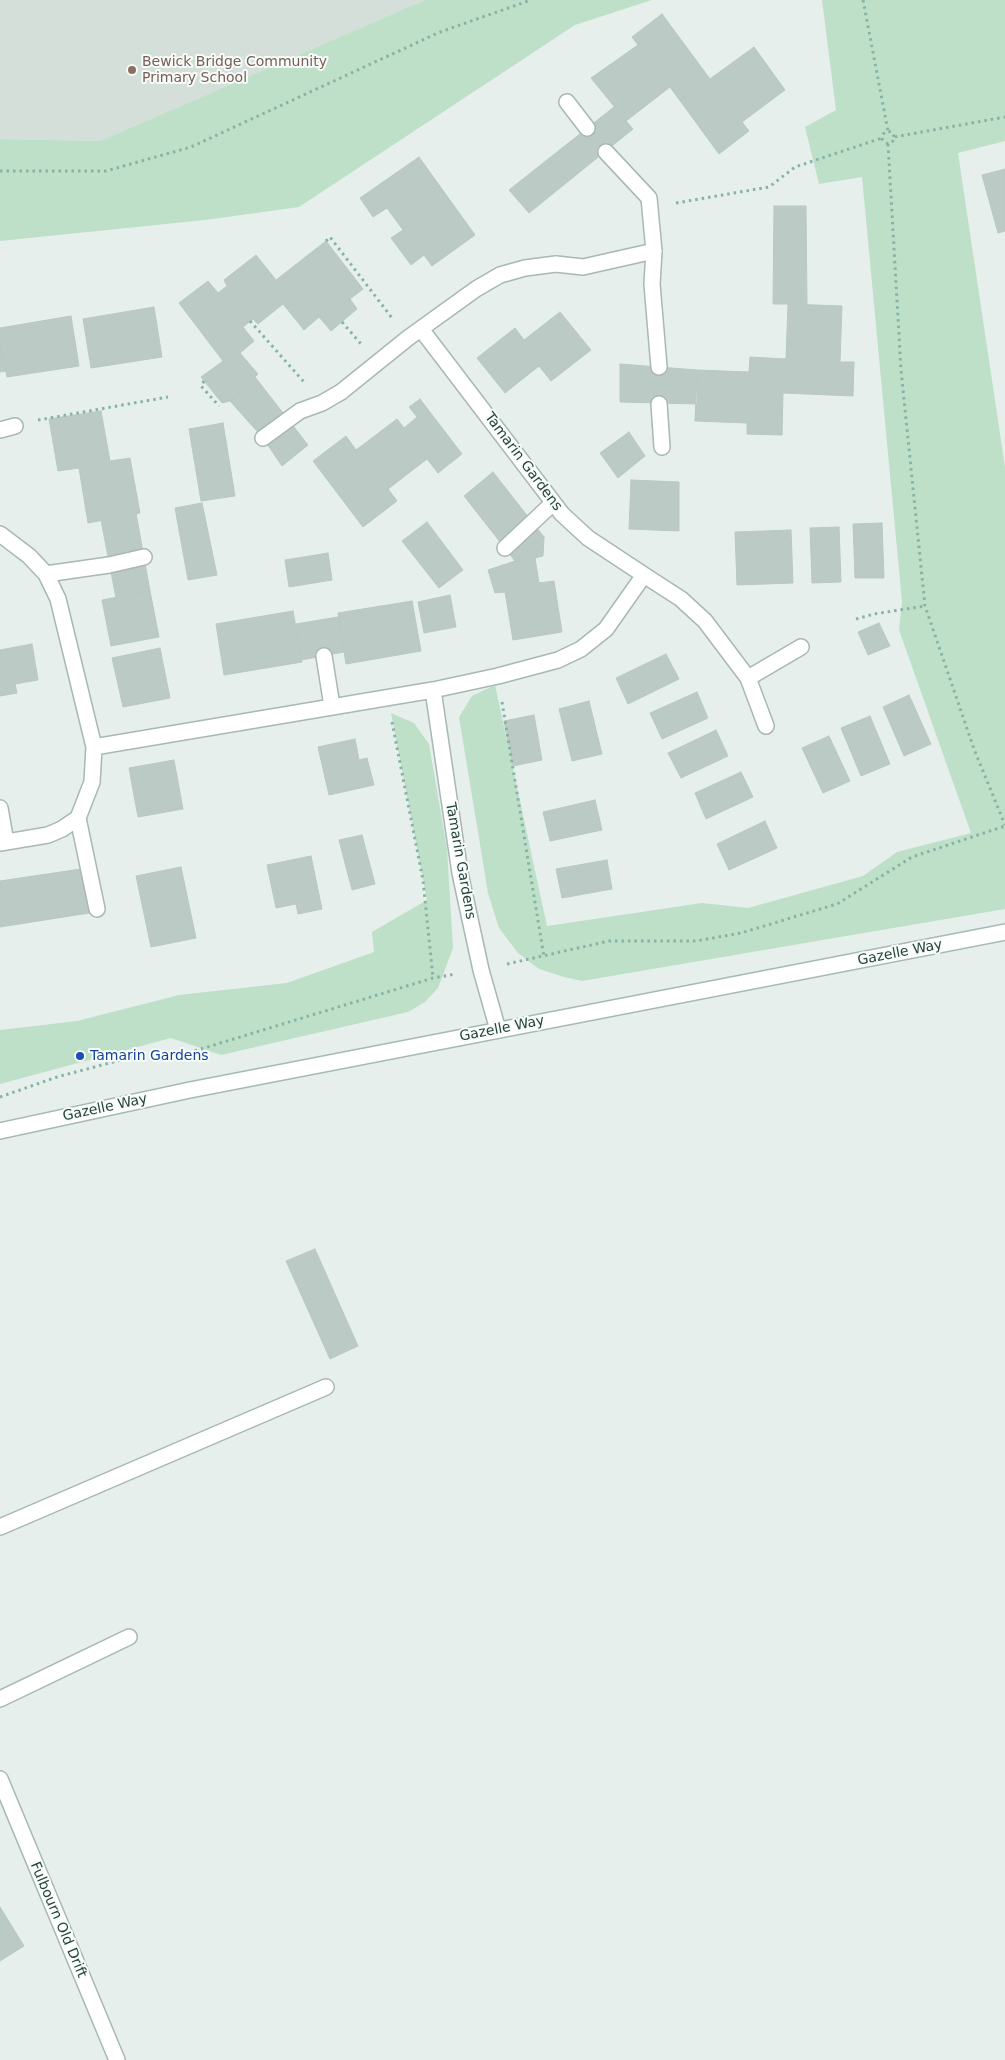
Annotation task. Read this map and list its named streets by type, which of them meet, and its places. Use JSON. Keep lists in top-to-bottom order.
{
  "streets": {
    "street": ["Tamarin Gardens", "Gazelle Way", "Fulbourn Old Drift"]
  },
  "crossings": [
    ["Tamarin Gardens", "Gazelle Way"]
  ],
  "places": ["Bewick Bridge Community Primary School", "Tamarin Gardens"]
}
